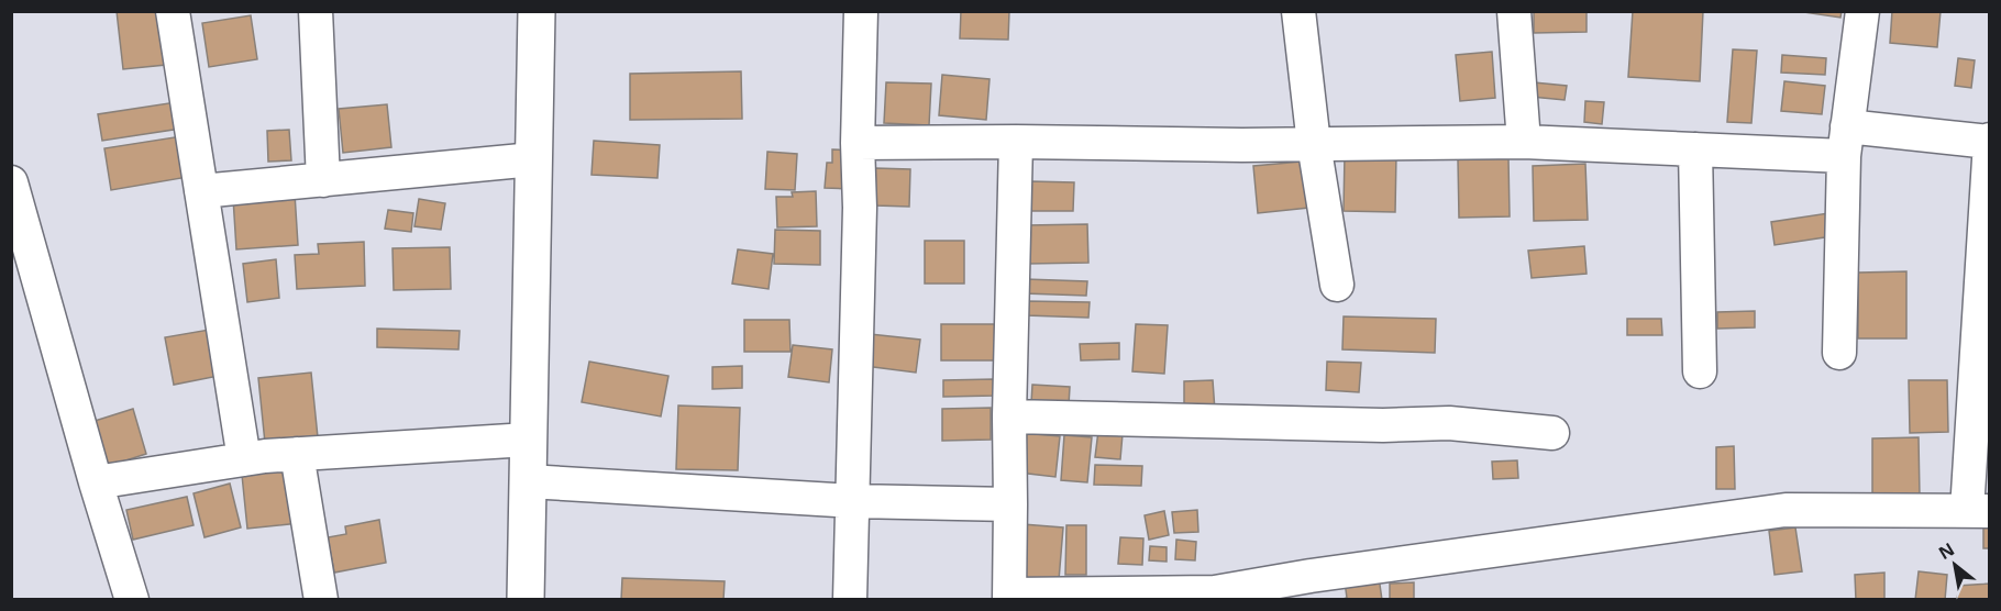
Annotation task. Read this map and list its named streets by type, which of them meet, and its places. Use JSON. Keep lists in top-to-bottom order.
{
  "north": "top left"
}
